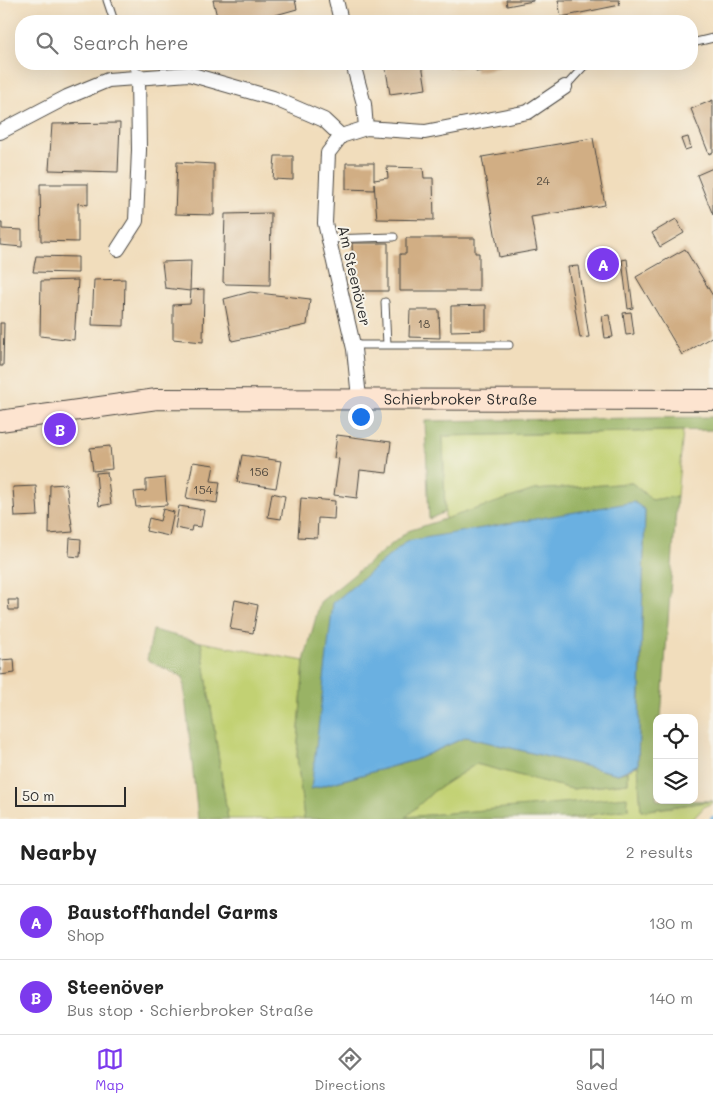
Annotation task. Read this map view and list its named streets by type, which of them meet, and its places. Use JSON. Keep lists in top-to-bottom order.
{
  "streets": {
    "main road": ["Schierbroker Straße"],
    "street": ["Am Steenöver"]
  },
  "crossings": [
    ["Am Steenöver", "Schierbroker Straße"]
  ],
  "house_numbers": [
    "24",
    "18",
    "156",
    "154"
  ],
  "scale_bar": "50 m",
  "page": {
    "search": "Search here",
    "pins": ["A", "B"],
    "scale": "50 m",
    "heading": ["Nearby", "2 results"],
    "list": [
      {
        "mark": "A",
        "name": "Baustoffhandel Garms",
        "note": "Shop",
        "value": "130 m"
      },
      {
        "mark": "B",
        "name": "Steenöver",
        "note": "Bus stop · Schierbroker Straße",
        "value": "140 m"
      }
    ],
    "nav": ["Map", "Directions", "Saved"]
  }
}
